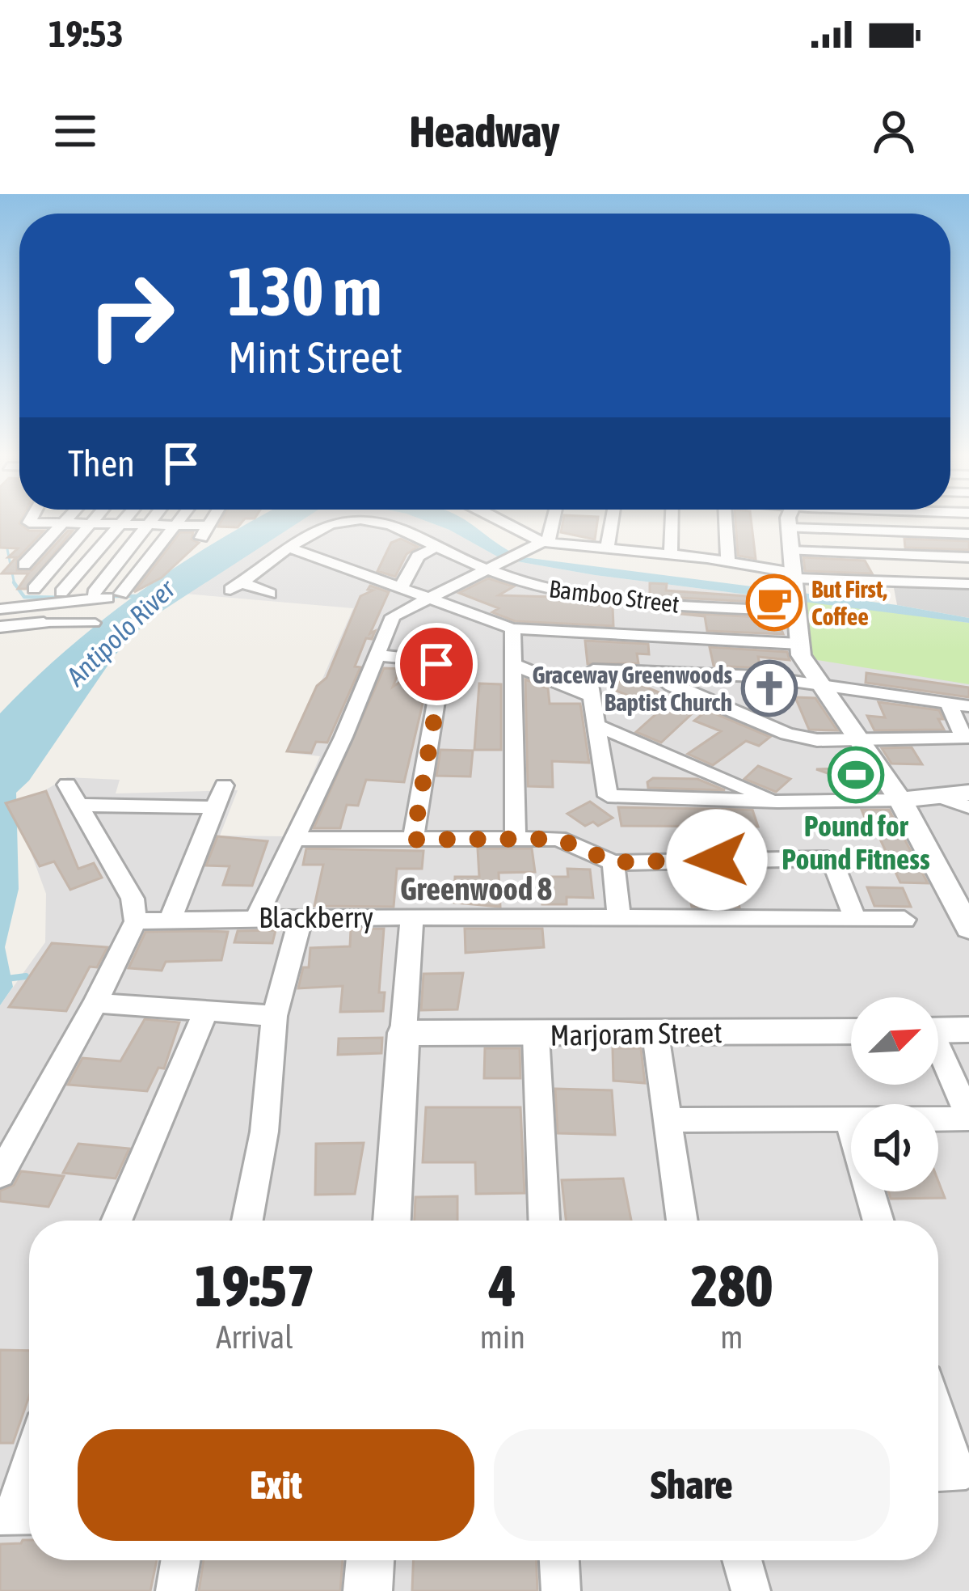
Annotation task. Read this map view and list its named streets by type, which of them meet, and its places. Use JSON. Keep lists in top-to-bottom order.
{
  "streets": {
    "street": ["Bamboo Street", "Blackberry", "Marjoram Street"]
  },
  "districts": ["Greenwood 8"],
  "water": ["Antipolo River"],
  "places": {
    "cafe": ["But First, Coffee"],
    "church": ["Graceway Greenwoods Baptist Church"],
    "sports": ["Pound for Pound Fitness"]
  },
  "north": "top right",
  "page": {
    "status": "19:53",
    "header": "Headway",
    "turn": ["130 m", "Mint Street"],
    "then": "Then",
    "eta": [
      "19:57",
      "Arrival",
      "4",
      "min",
      "280",
      "m"
    ],
    "buttons": ["Exit", "Share"]
  }
}
